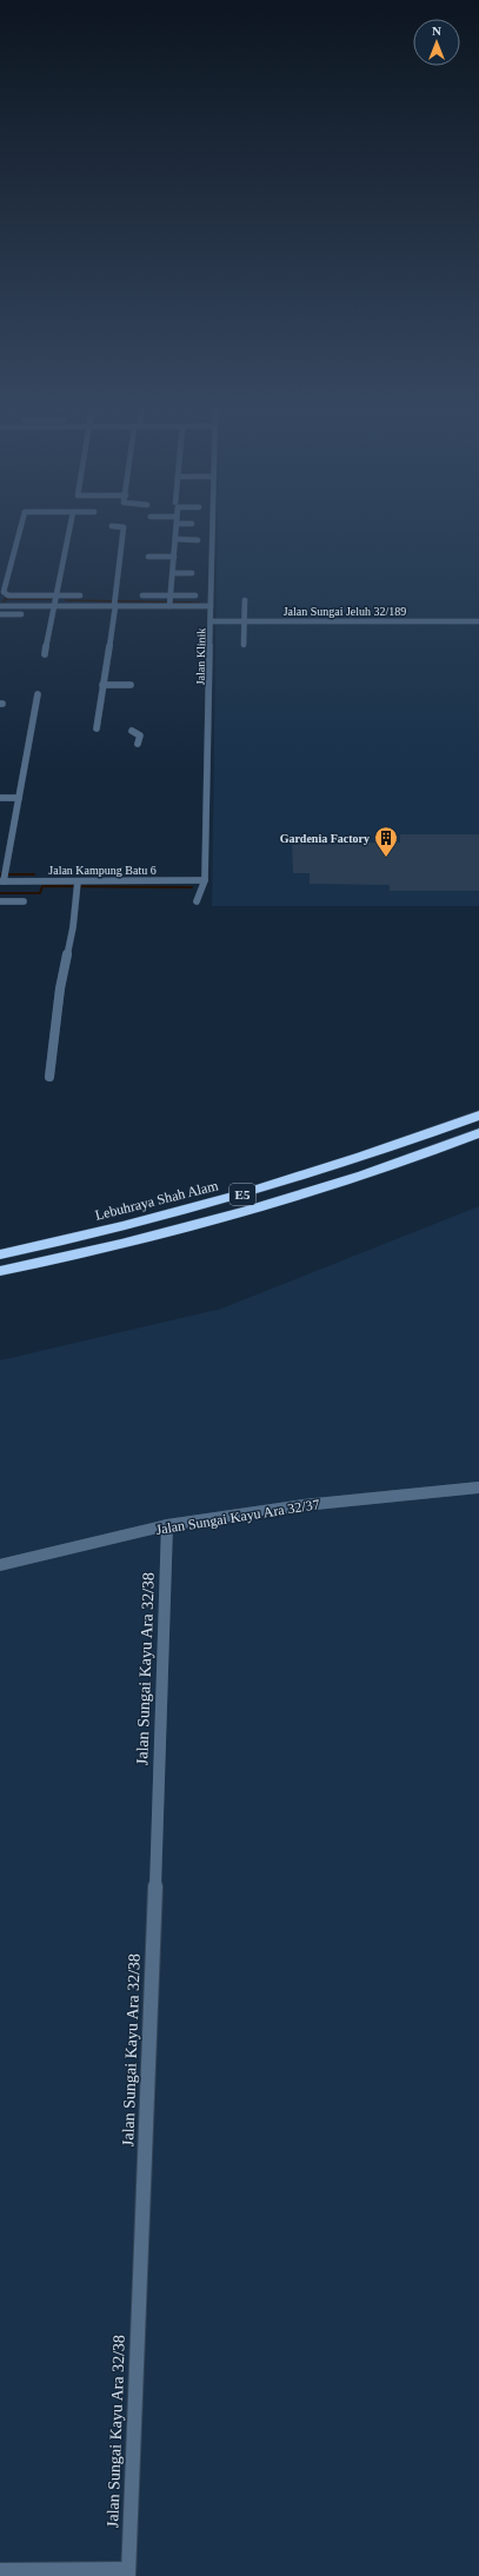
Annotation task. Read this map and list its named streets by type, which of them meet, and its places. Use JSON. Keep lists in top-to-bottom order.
{
  "streets": {
    "highway": ["E5", "Lebuhraya Shah Alam"],
    "street": [
      "Jalan Sungai Jeluh 32/189",
      "Jalan Klinik",
      "Jalan Kampung Batu 6",
      "Jalan Sungai Kayu Ara 32/37",
      "Jalan Sungai Kayu Ara 32/38"
    ]
  },
  "crossings": [
    ["Jalan Sungai Jeluh 32/189", "Jalan Klinik"],
    ["Jalan Klinik", "Jalan Kampung Batu 6"],
    ["Jalan Sungai Kayu Ara 32/37", "Jalan Sungai Kayu Ara 32/38"]
  ],
  "places": {
    "building": ["Gardenia Factory"]
  },
  "north": "top"
}
